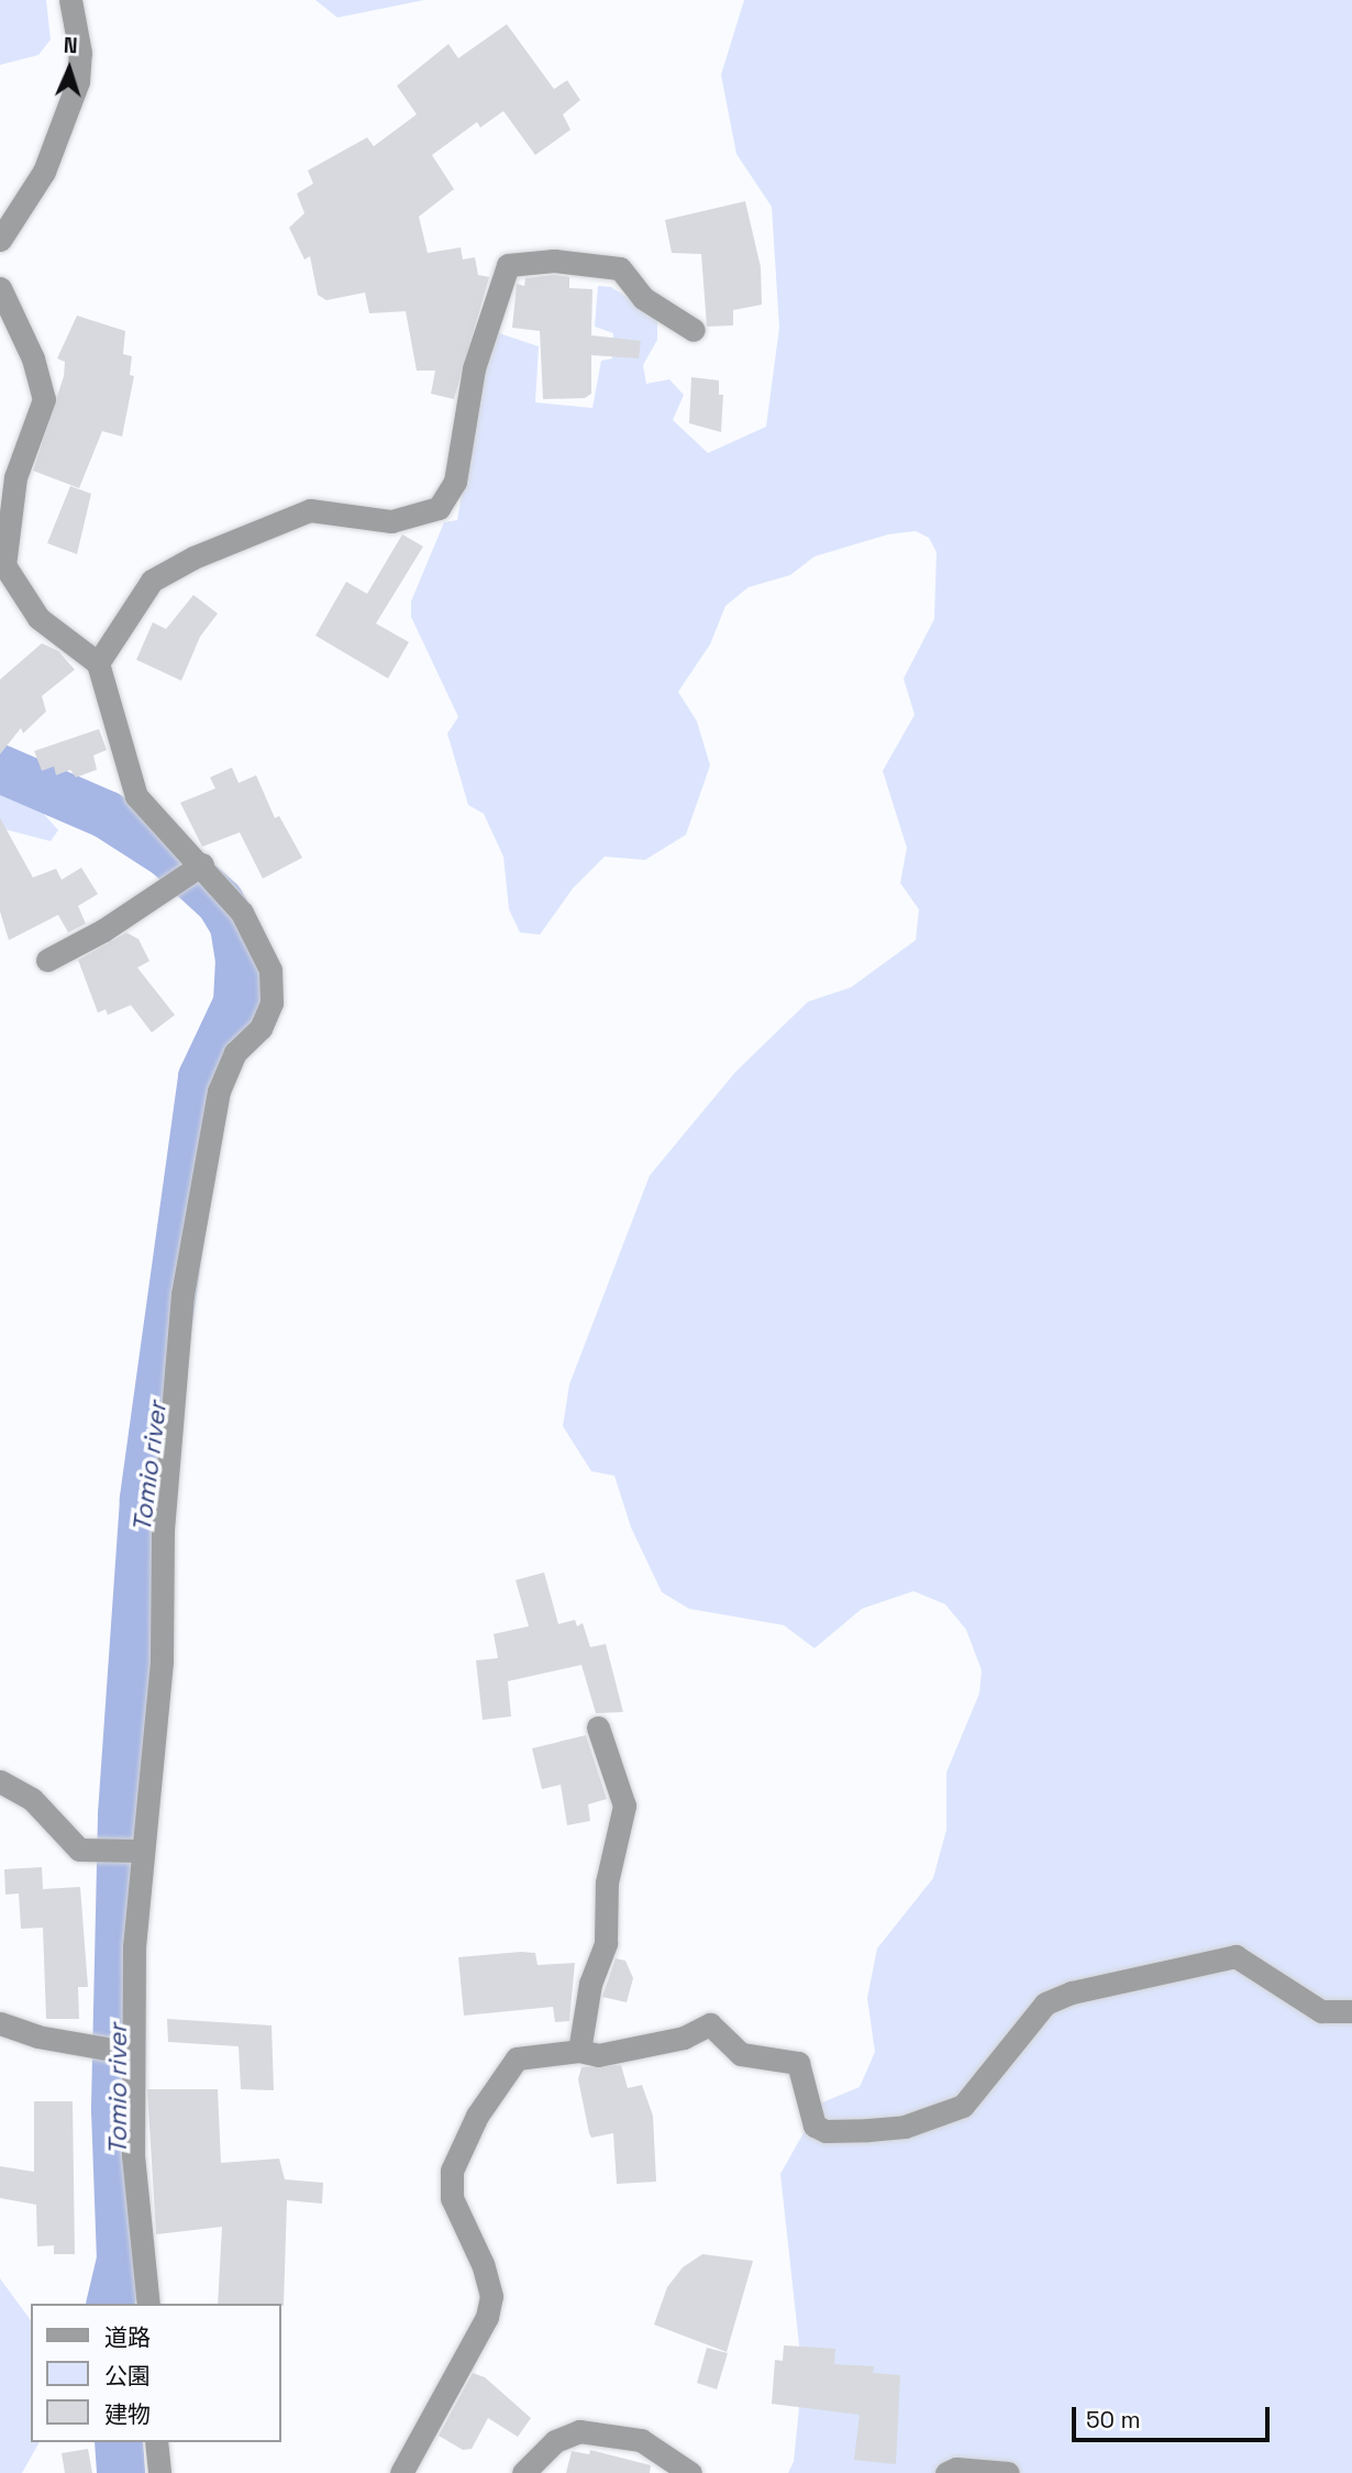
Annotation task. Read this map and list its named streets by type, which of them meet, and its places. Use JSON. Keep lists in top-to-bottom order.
{
  "water": ["Tomio river"],
  "legend": ["道路", "公園", "建物"],
  "scale_bar": "50 m",
  "north": "top"
}
